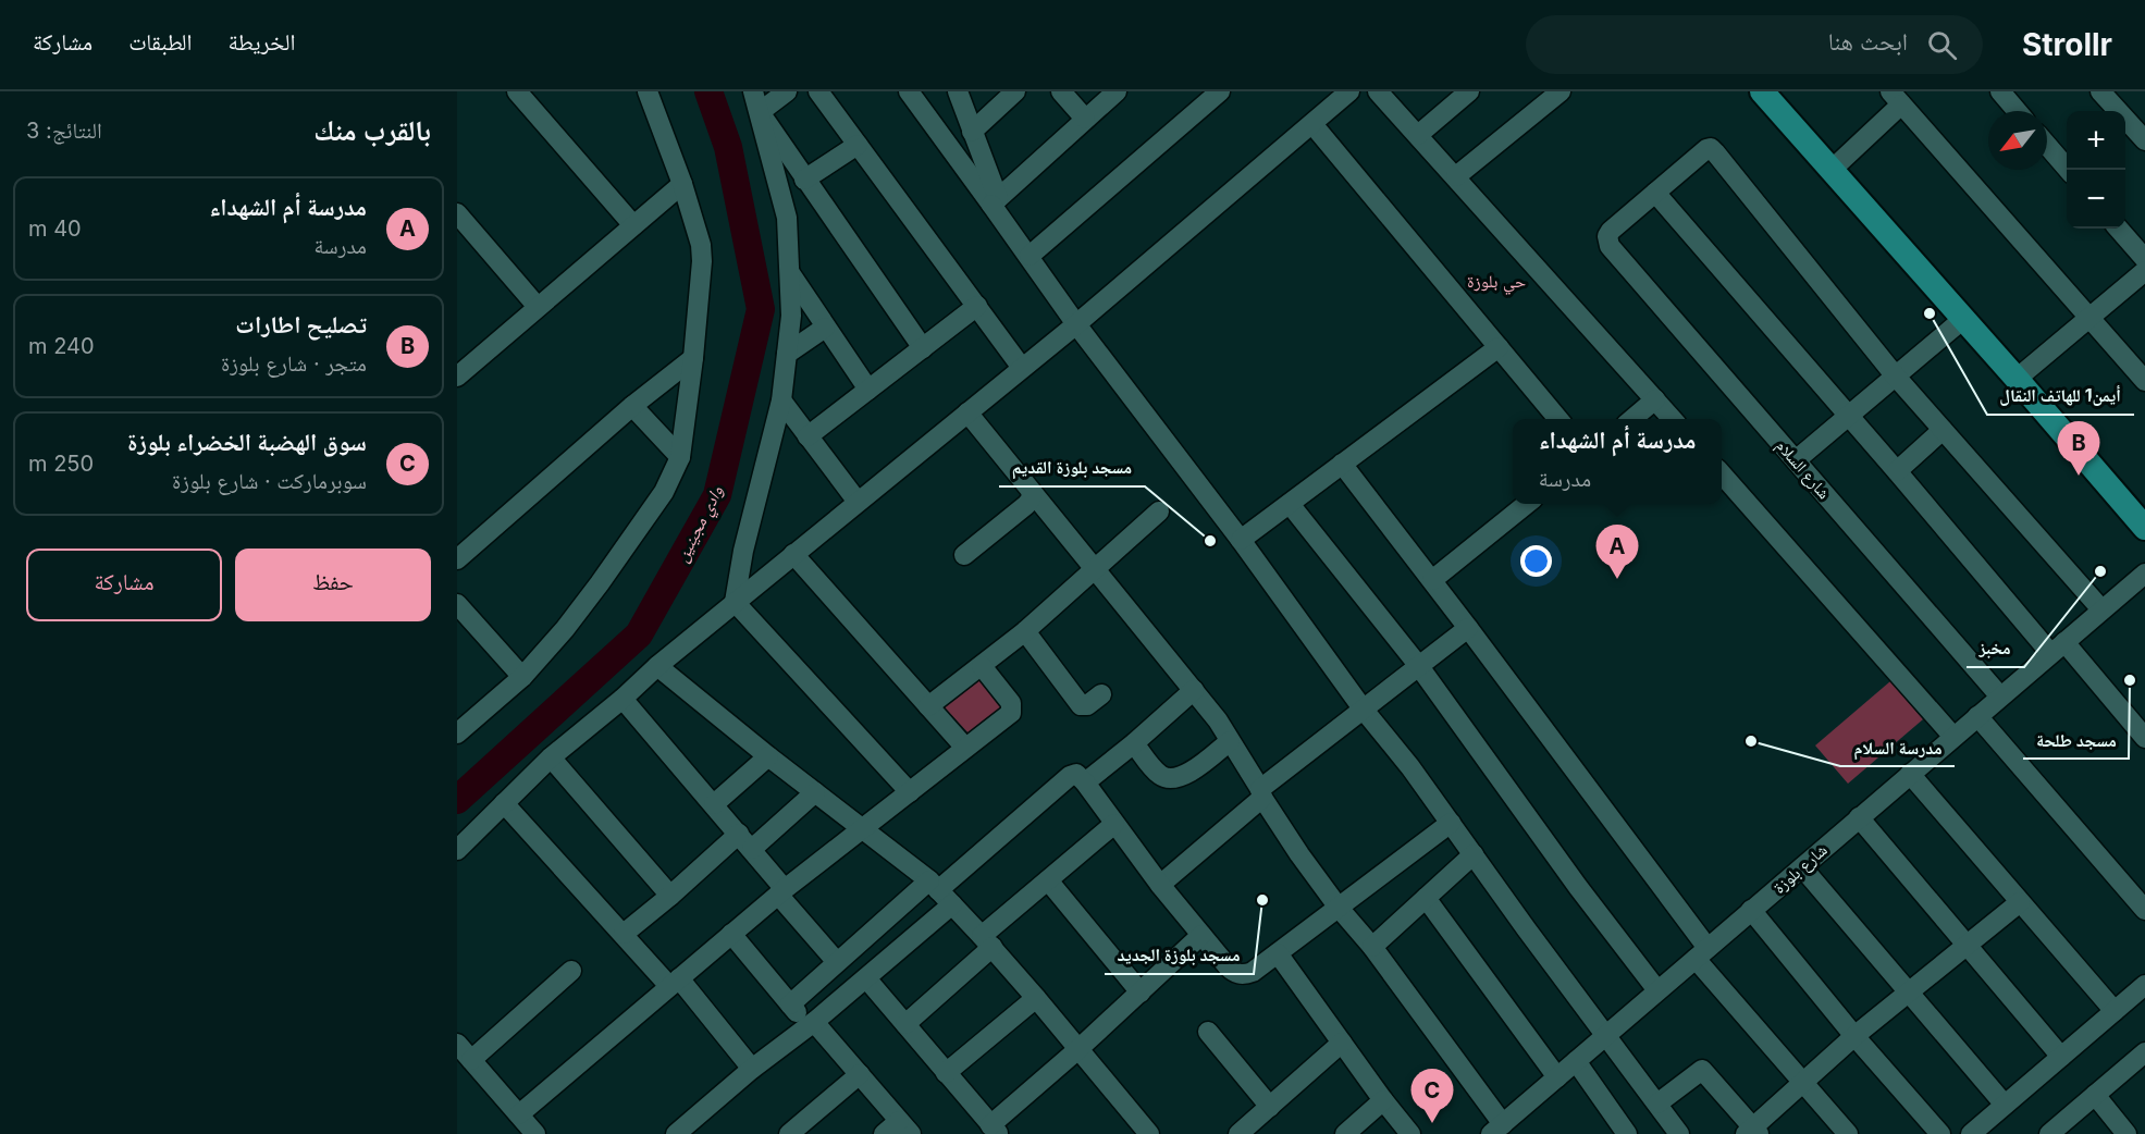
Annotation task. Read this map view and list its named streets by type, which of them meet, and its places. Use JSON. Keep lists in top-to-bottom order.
{
  "streets": {
    "street": ["شارع السلام", "شارع بلوزة"]
  },
  "crossings": [
    ["شارع السلام", "شارع بلوزة"]
  ],
  "districts": ["حي بلوزة"],
  "water": ["وادي مجينين"],
  "places": [
    "أيمن1 للهاتف النقال",
    "مسجد بلوزة القديم",
    "مخبز",
    "مسجد طلحة",
    "مدرسة السلام",
    "مسجد بلوزة الجديد"
  ],
  "north": "bottom left",
  "page": {
    "header": "Strollr",
    "search": "ابحث هنا",
    "nav": ["الخريطة", "الطبقات", "مشاركة"],
    "heading": ["بالقرب منك", "النتائج: 3"],
    "map_buttons": ["+", "−"],
    "list": [
      {
        "mark": "A",
        "name": "مدرسة أم الشهداء",
        "note": "مدرسة",
        "value": "40 m"
      },
      {
        "mark": "B",
        "name": "تصليح اطارات",
        "note": "متجر · شارع بلوزة",
        "value": "240 m"
      },
      {
        "mark": "C",
        "name": "سوق الهضبة الخضراء بلوزة",
        "note": "سوبرماركت · شارع بلوزة",
        "value": "250 m"
      }
    ],
    "popup": ["مدرسة أم الشهداء", "مدرسة"],
    "pins": ["B", "A", "C"],
    "buttons": ["حفظ", "مشاركة"]
  }
}
